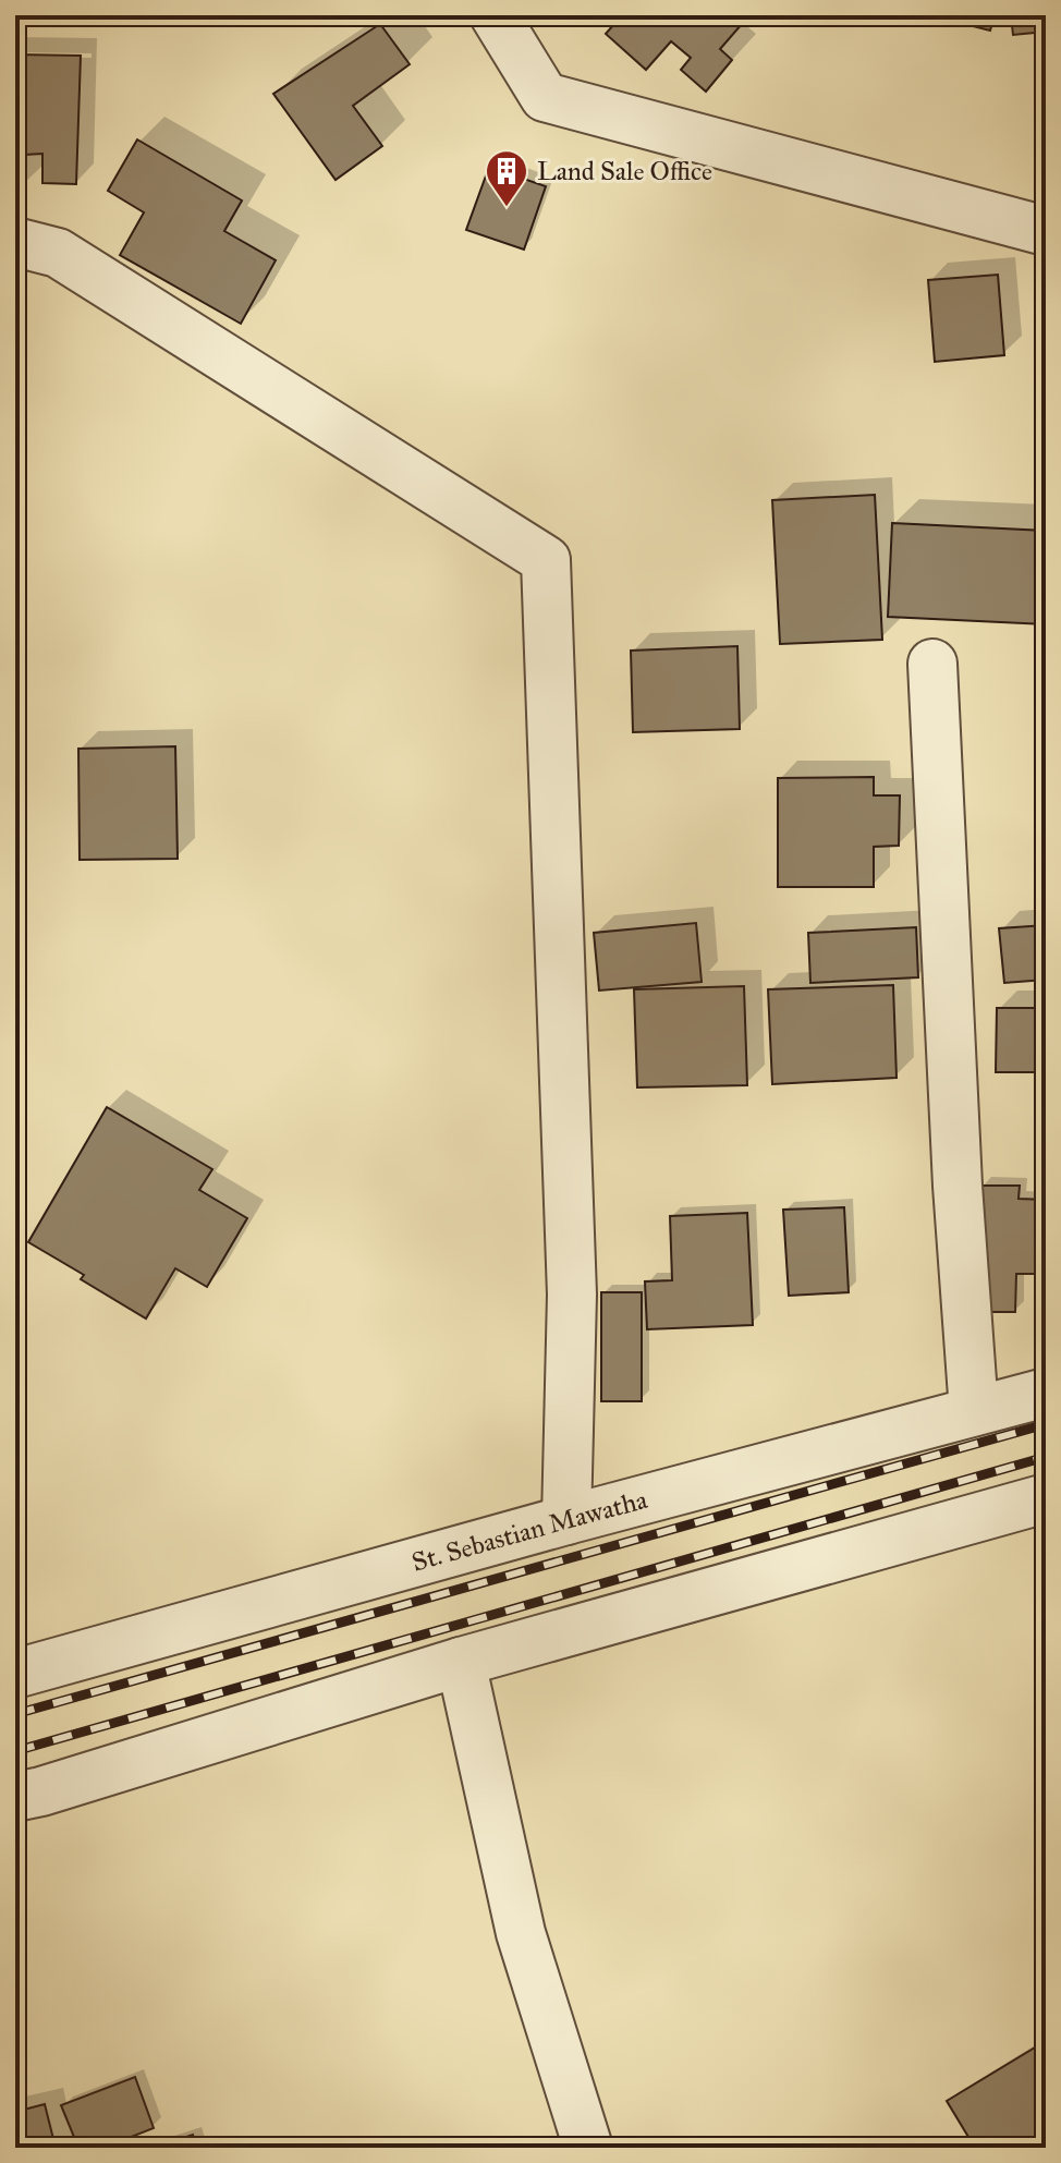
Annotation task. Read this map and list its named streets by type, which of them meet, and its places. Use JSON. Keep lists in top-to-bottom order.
{
  "streets": {
    "street": ["St. Sebastian Mawatha"]
  },
  "places": {
    "building": ["Land Sale Office"]
  }
}
